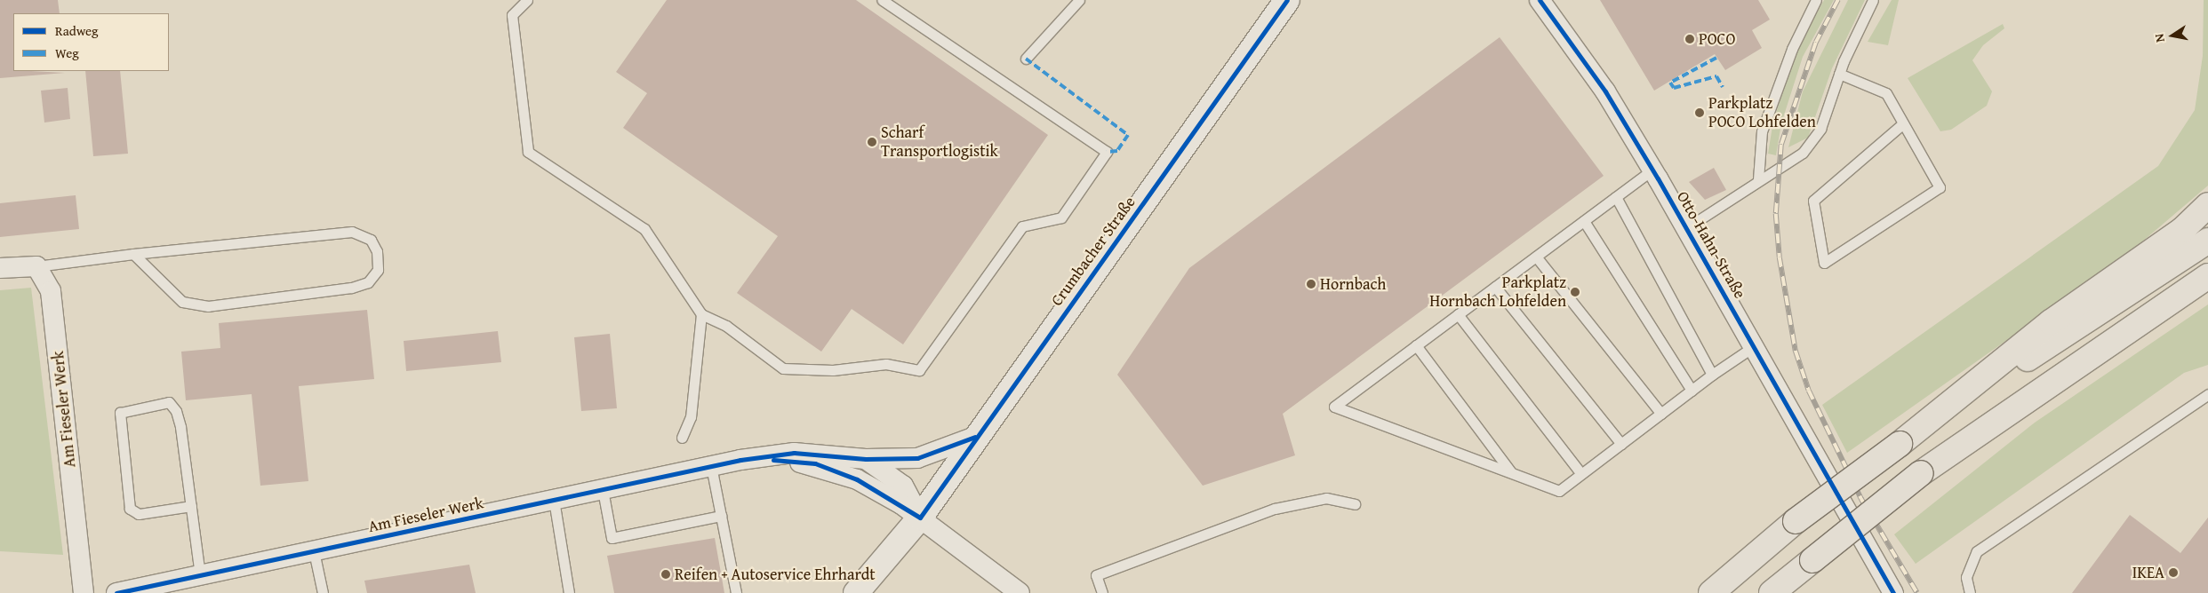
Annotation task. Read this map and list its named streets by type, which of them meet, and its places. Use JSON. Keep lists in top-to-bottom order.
{
  "streets": {
    "main road": ["Crumbacher Straße"],
    "street": ["Otto-Hahn-Straße", "Am Fieseler Werk"]
  },
  "crossings": [
    ["Crumbacher Straße", "Am Fieseler Werk"]
  ],
  "places": [
    "POCO",
    "Parkplatz POCO Lohfelden",
    "Scharf Transportlogistik",
    "Hornbach",
    "Parkplatz Hornbach Lohfelden",
    "IKEA",
    "Reifen + Autoservice Ehrhardt"
  ],
  "legend": ["Radweg", "Weg"],
  "north": "left"
}
